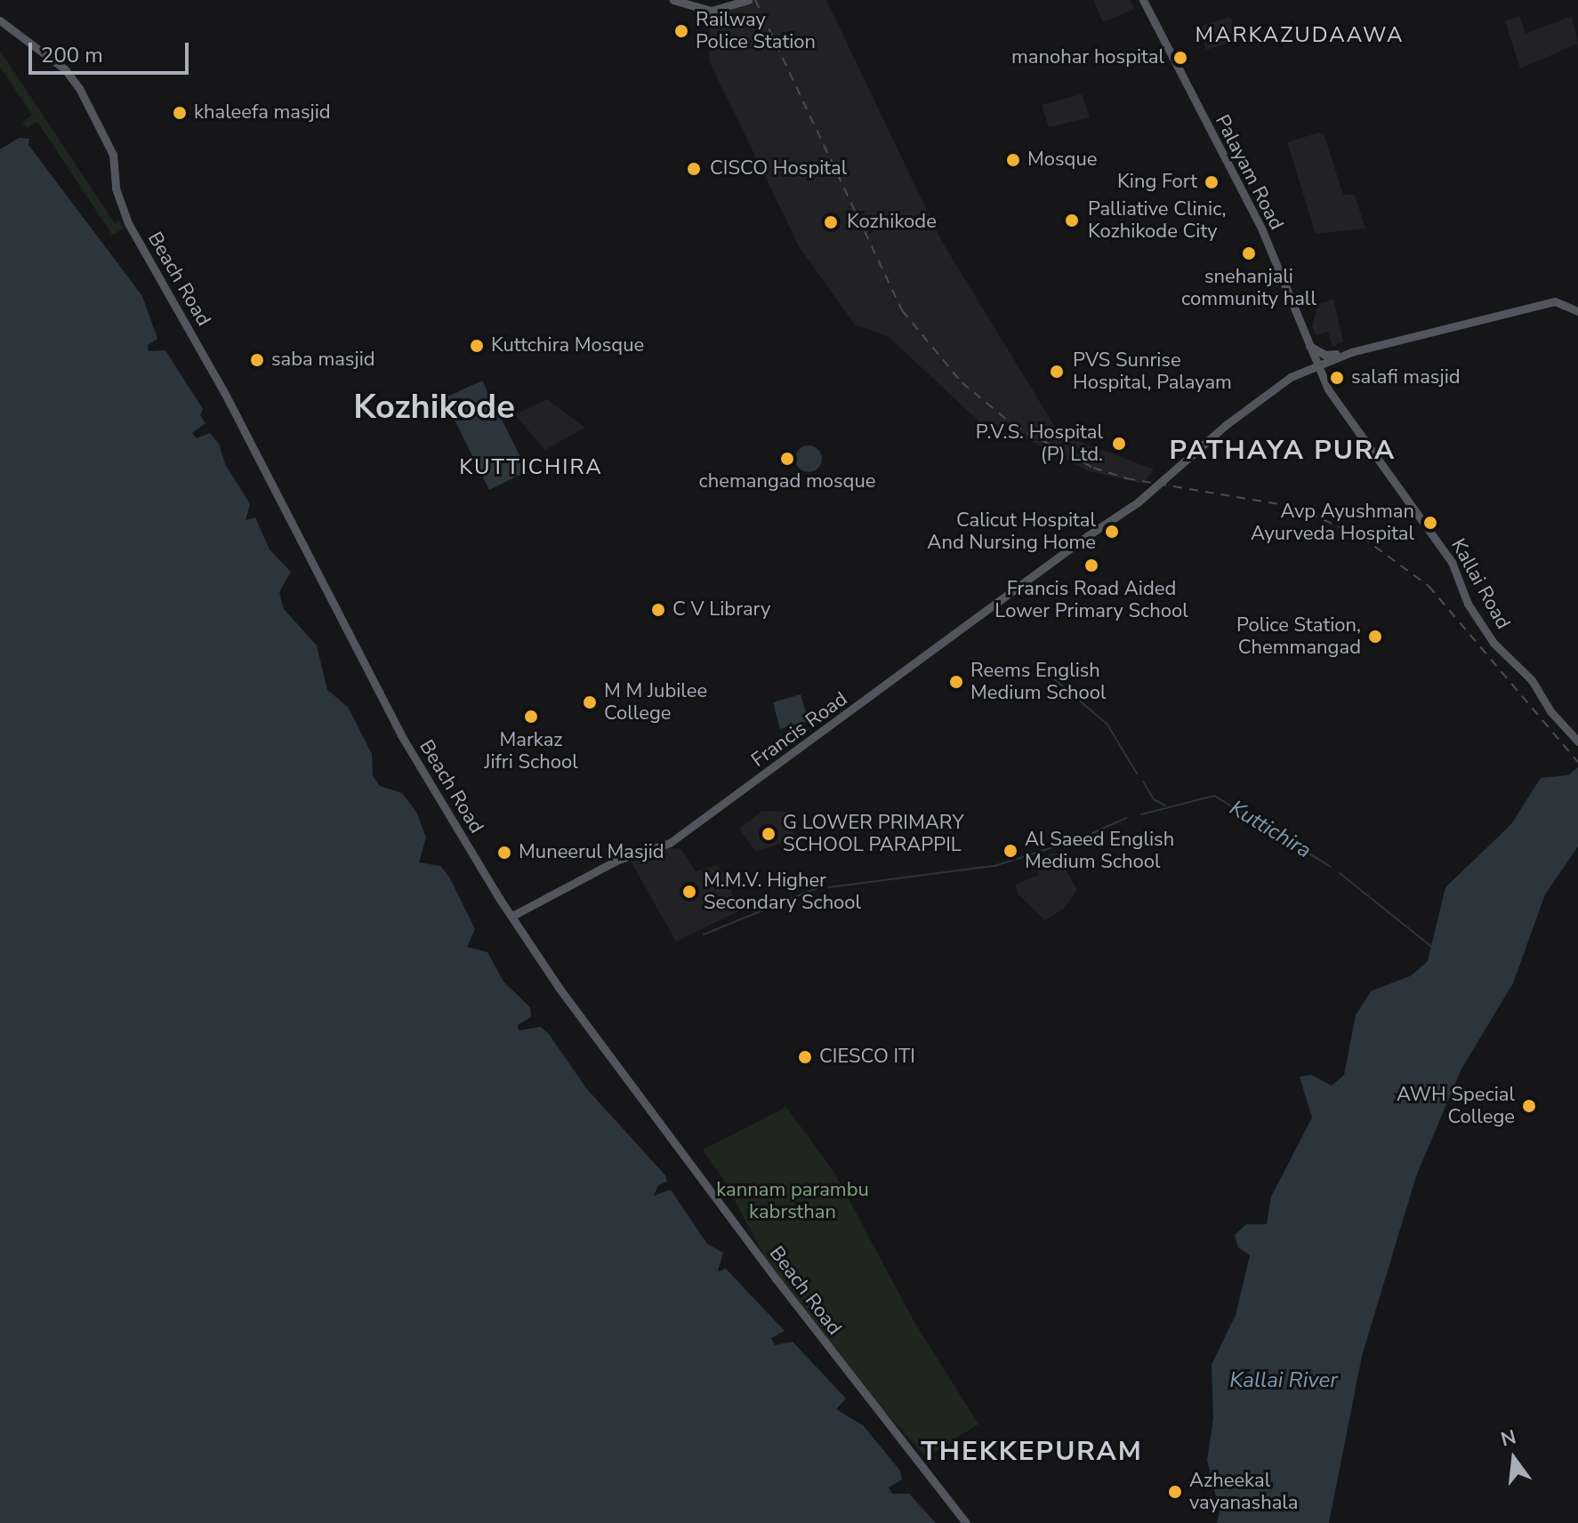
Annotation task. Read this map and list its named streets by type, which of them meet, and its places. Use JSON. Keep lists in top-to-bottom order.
{
  "streets": {
    "main road": [
      "Palayam Road",
      "Beach Road",
      "Kallai Road",
      "Francis Road"
    ]
  },
  "crossings": [
    ["Palayam Road", "Kallai Road"],
    ["Palayam Road", "Francis Road"],
    ["Beach Road", "Francis Road"],
    ["Kallai Road", "Francis Road"]
  ],
  "districts": [
    "MARKAZUDAAWA",
    "Kozhikode",
    "PATHAYA PURA",
    "KUTTICHIRA",
    "THEKKEPURAM"
  ],
  "water": ["Kuttichira", "Kallai River"],
  "parks": ["kannam parambu kabrsthan"],
  "places": [
    "Railway Police Station",
    "manohar hospital",
    "khaleefa masjid",
    "Mosque",
    "CISCO Hospital",
    "King Fort",
    "Palliative Clinic, Kozhikode City",
    "Kozhikode",
    "snehanjali community hall",
    "Kuttchira Mosque",
    "saba masjid",
    "PVS Sunrise Hospital, Palayam",
    "salafi masjid",
    "P.V.S. Hospital (P) Ltd.",
    "chemangad mosque",
    "Avp Ayushman Ayurveda Hospital",
    "Calicut Hospital And Nursing Home",
    "Francis Road Aided Lower Primary School",
    "C V Library",
    "Police Station, Chemmangad",
    "Reems English Medium School",
    "M M Jubilee College",
    "Markaz Jifri School",
    "G LOWER PRIMARY SCHOOL PARAPPIL",
    "Al Saeed English Medium School",
    "Muneerul Masjid",
    "M.M.V. Higher Secondary School",
    "CIESCO ITI",
    "AWH Special College",
    "Azheekal vayanashala"
  ],
  "scale_bar": "200 m",
  "north": "top"
}
